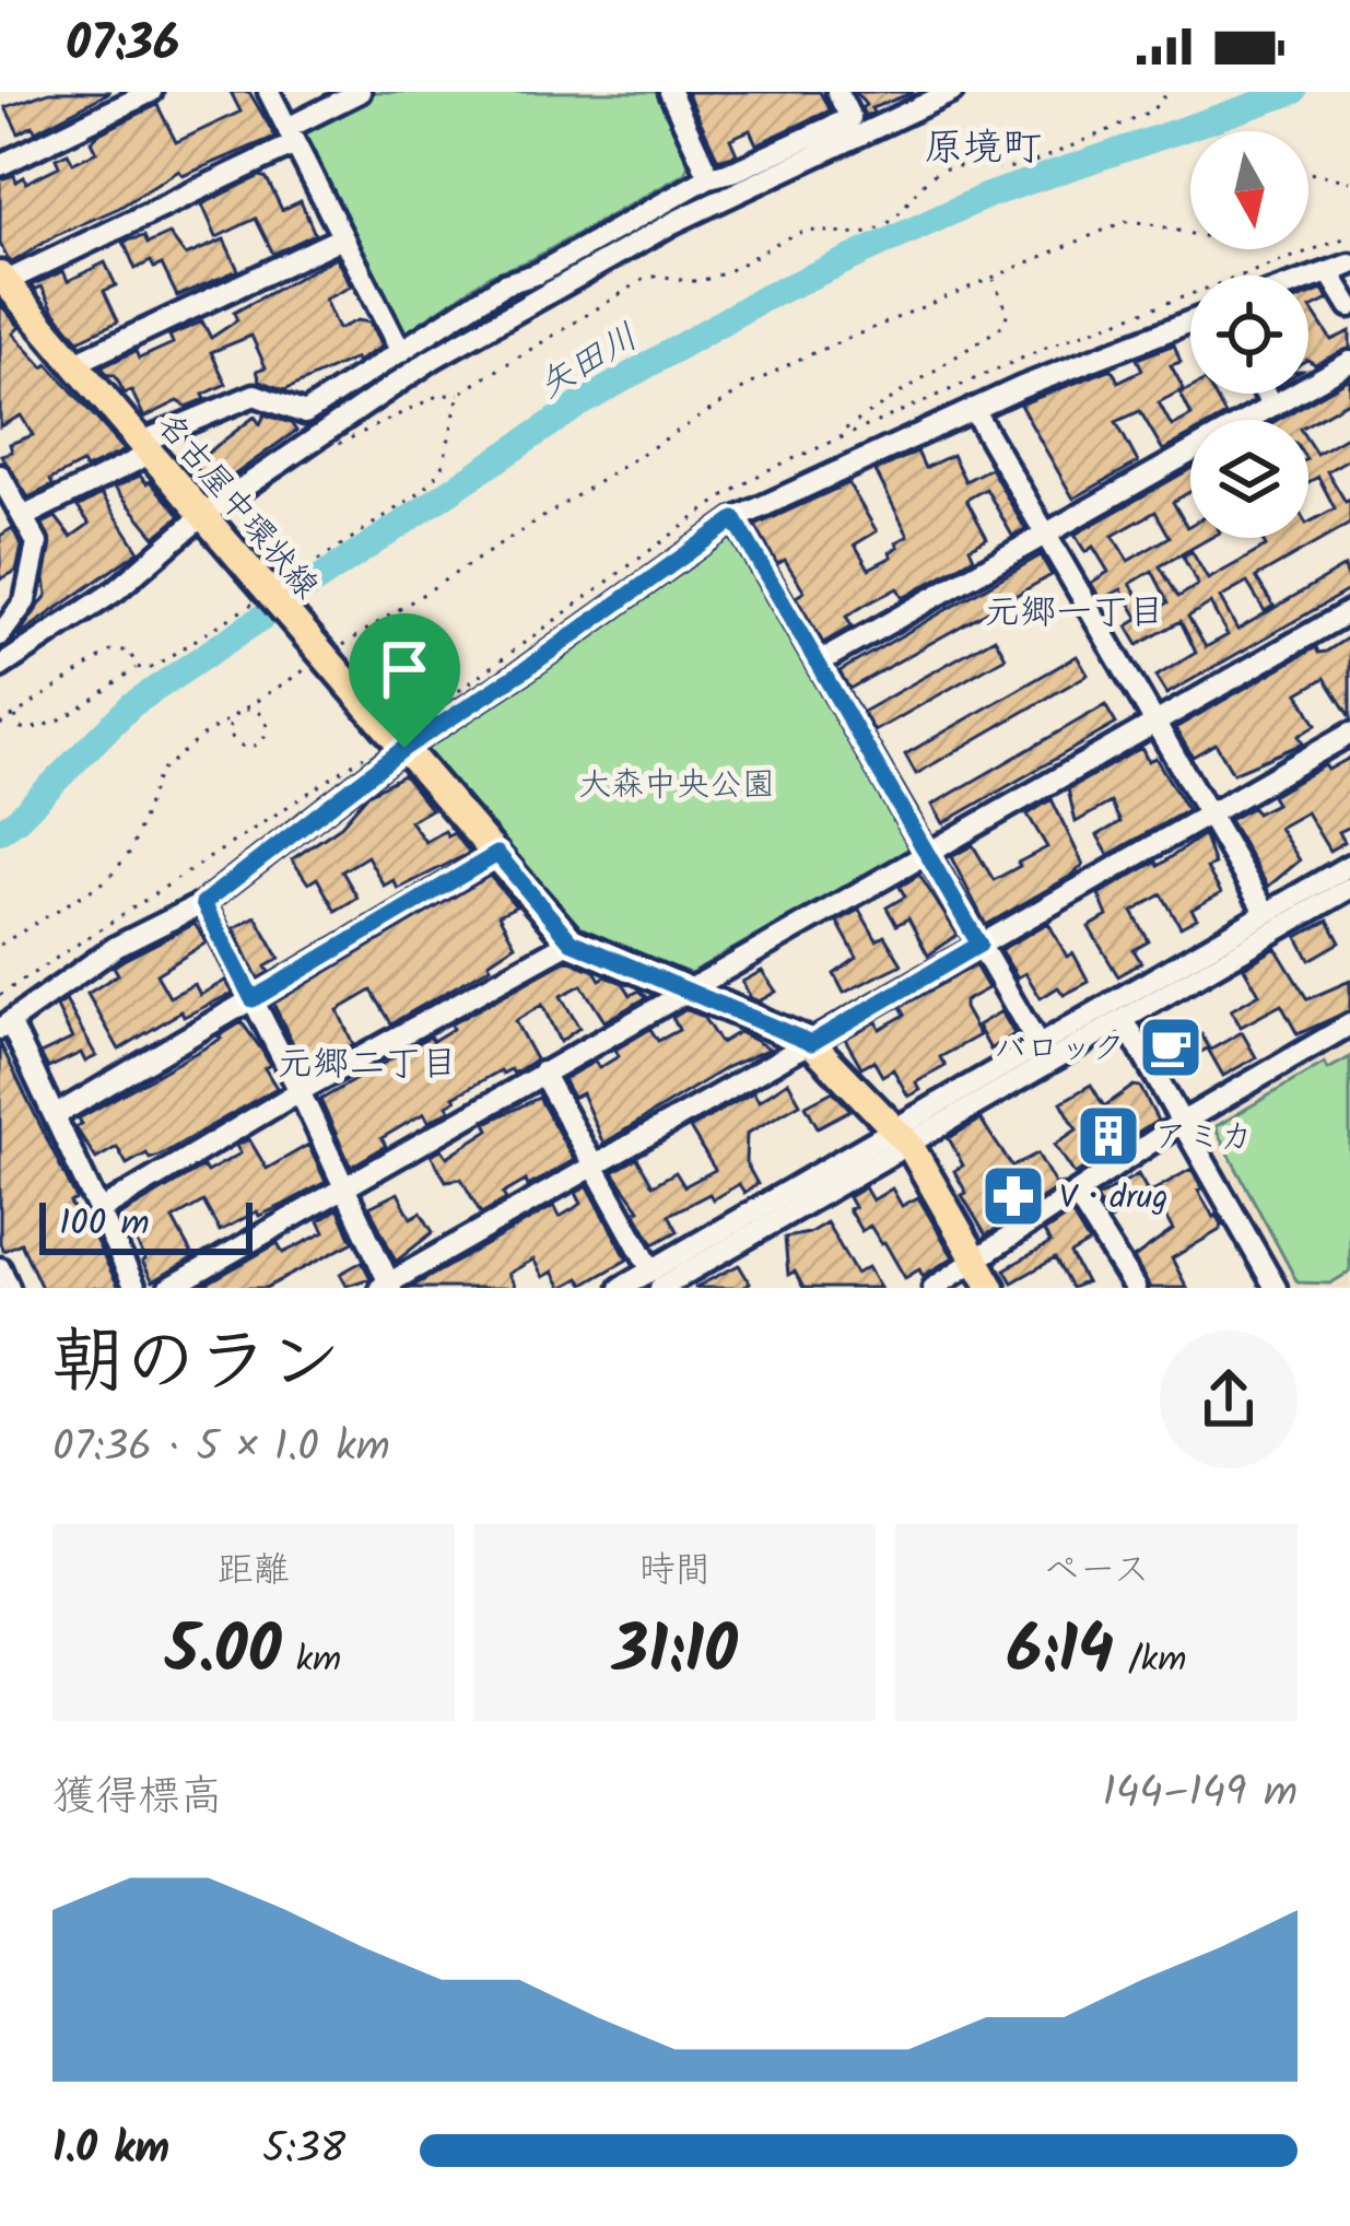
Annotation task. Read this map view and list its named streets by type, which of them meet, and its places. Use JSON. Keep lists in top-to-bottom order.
{
  "streets": {
    "main road": ["名古屋中環状線"]
  },
  "districts": ["原境町", "元郷一丁目", "元郷二丁目"],
  "water": ["矢田川"],
  "parks": ["大森中央公園"],
  "places": {
    "cafe": ["バロック"],
    "building": ["アミカ"],
    "pharmacy": ["V・drug"]
  },
  "scale_bar": "100 m",
  "north": "bottom",
  "page": {
    "status": "07:36",
    "scale": "100 m",
    "heading": ["朝のラン", "07:36 · 5 × 1.0 km"],
    "stats": [
      ["距離", "5.00 km"],
      ["時間", "31:10"],
      ["ペース", "6:14 /km"]
    ],
    "chart": ["獲得標高", "144–149 m"],
    "list": [
      {
        "name": "1.0 km",
        "note": "5:38"
      }
    ]
  }
}
